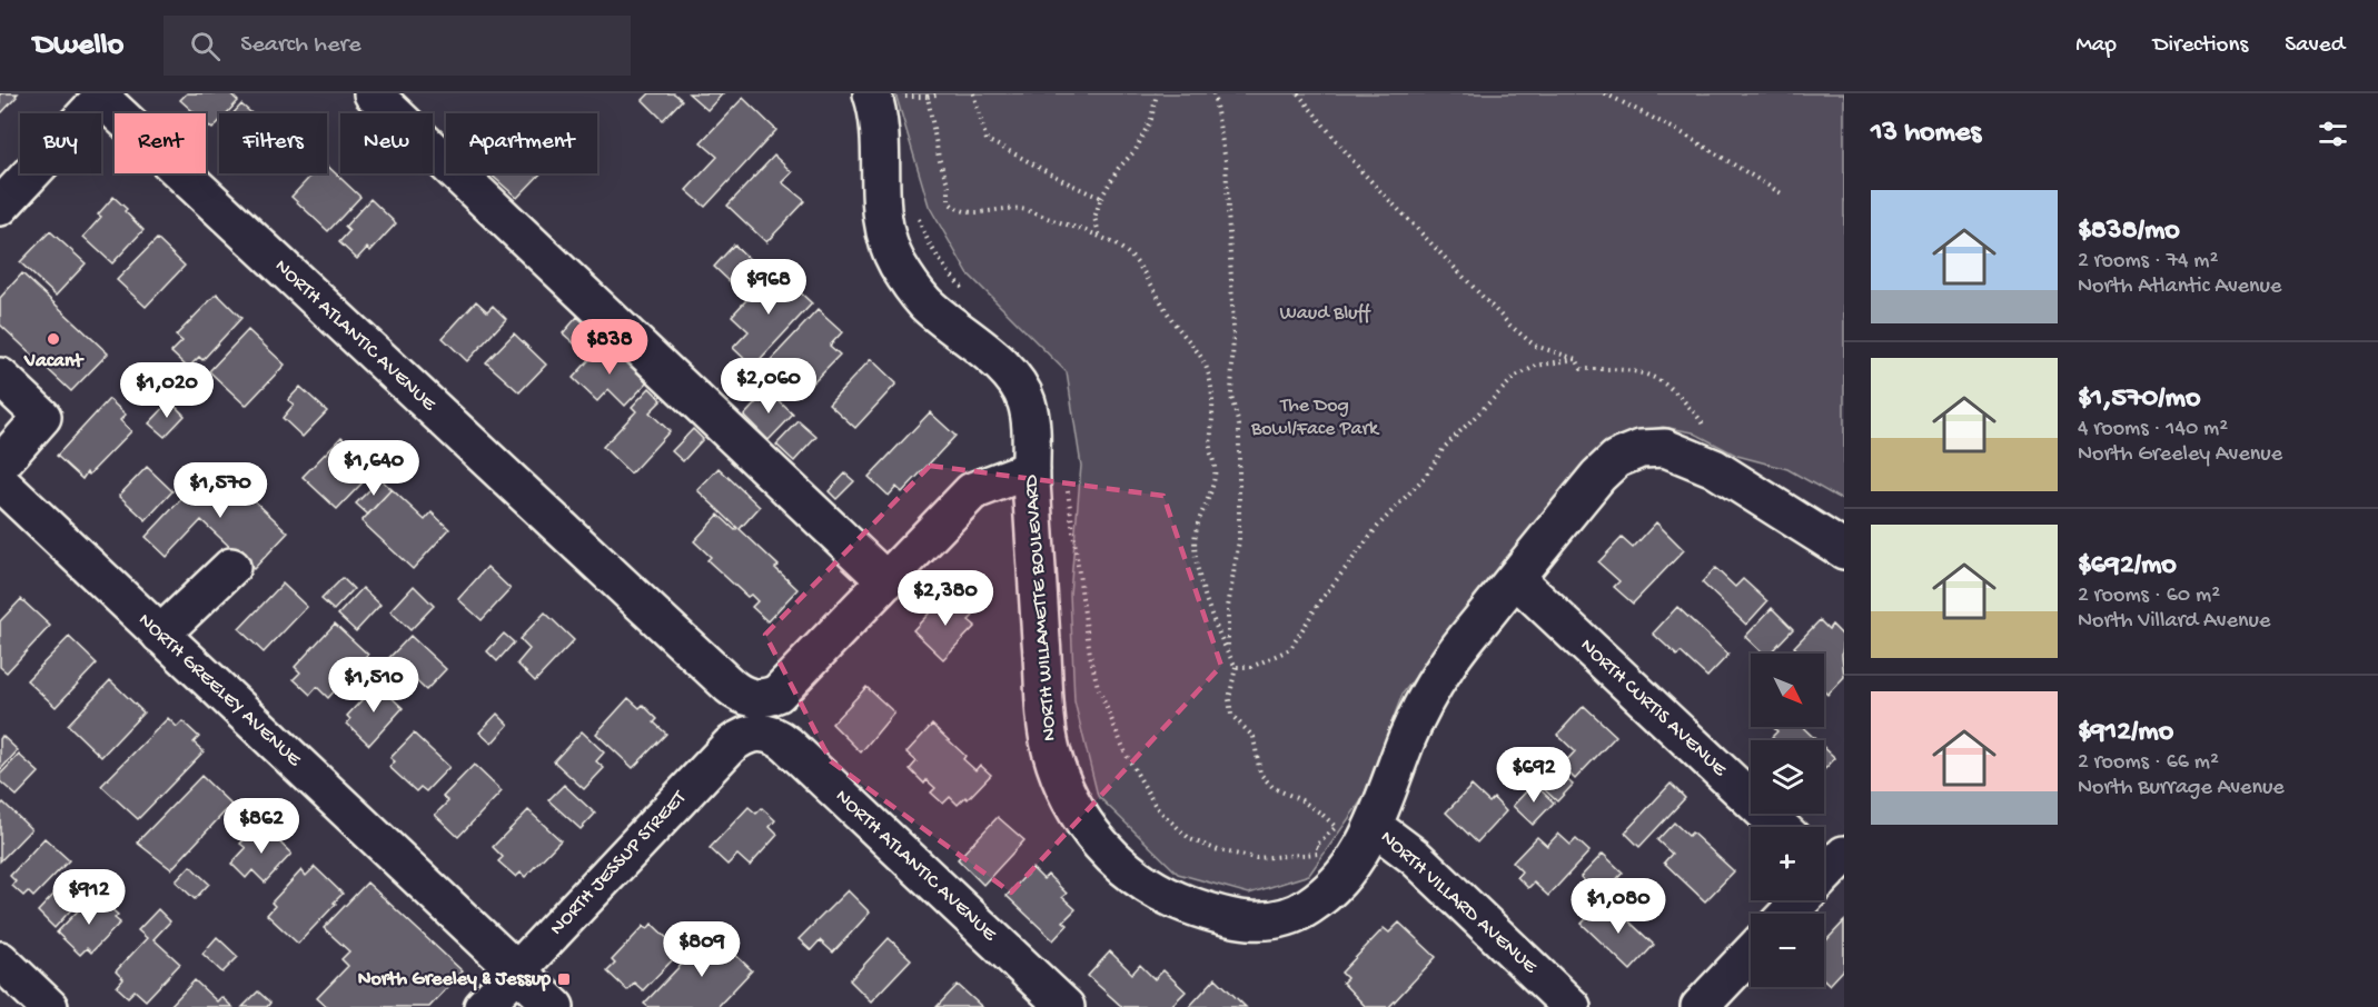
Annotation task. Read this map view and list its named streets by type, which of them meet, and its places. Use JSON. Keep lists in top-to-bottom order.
{
  "streets": {
    "street": [
      "NORTH ATLANTIC AVENUE",
      "NORTH WILLAMETTE BOULEVARD",
      "NORTH GREELEY AVENUE",
      "NORTH CURTIS AVENUE",
      "NORTH JESSUP STREET",
      "NORTH VILLARD AVENUE"
    ]
  },
  "crossings": [
    ["NORTH ATLANTIC AVENUE", "NORTH JESSUP STREET"],
    ["NORTH WILLAMETTE BOULEVARD", "NORTH CURTIS AVENUE"],
    ["NORTH WILLAMETTE BOULEVARD", "NORTH JESSUP STREET"],
    ["NORTH WILLAMETTE BOULEVARD", "NORTH VILLARD AVENUE"],
    ["NORTH GREELEY AVENUE", "NORTH JESSUP STREET"]
  ],
  "parks": ["Waud Bluff", "The Dog Bowl/Face Park"],
  "places": {
    "other": ["Vacant"],
    "transit": ["North Greeley & Jessup"]
  },
  "north": "bottom right",
  "page": {
    "header": "Dwello",
    "search": "Search here",
    "nav": ["Map", "Directions", "Saved"],
    "heading": "13 homes",
    "chip": [
      "Buy",
      "Rent",
      "Filters",
      "New",
      "Apartment"
    ],
    "list": [
      {
        "name": "$838/mo",
        "note": "2 rooms · 74 m² · North Atlantic Avenue"
      },
      {
        "name": "$1,570/mo",
        "note": "4 rooms · 140 m² · North Greeley Avenue"
      },
      {
        "name": "$692/mo",
        "note": "2 rooms · 60 m² · North Villard Avenue"
      },
      {
        "name": "$912/mo",
        "note": "2 rooms · 66 m² · North Burrage Avenue"
      }
    ],
    "price": [
      "$968",
      "$838",
      "$2,060",
      "$1,020",
      "$1,640",
      "$1,570",
      "$2,380",
      "$1,510",
      "$692",
      "$862",
      "$912",
      "$1,080",
      "$809"
    ],
    "map_buttons": ["+", "−"]
  }
}
